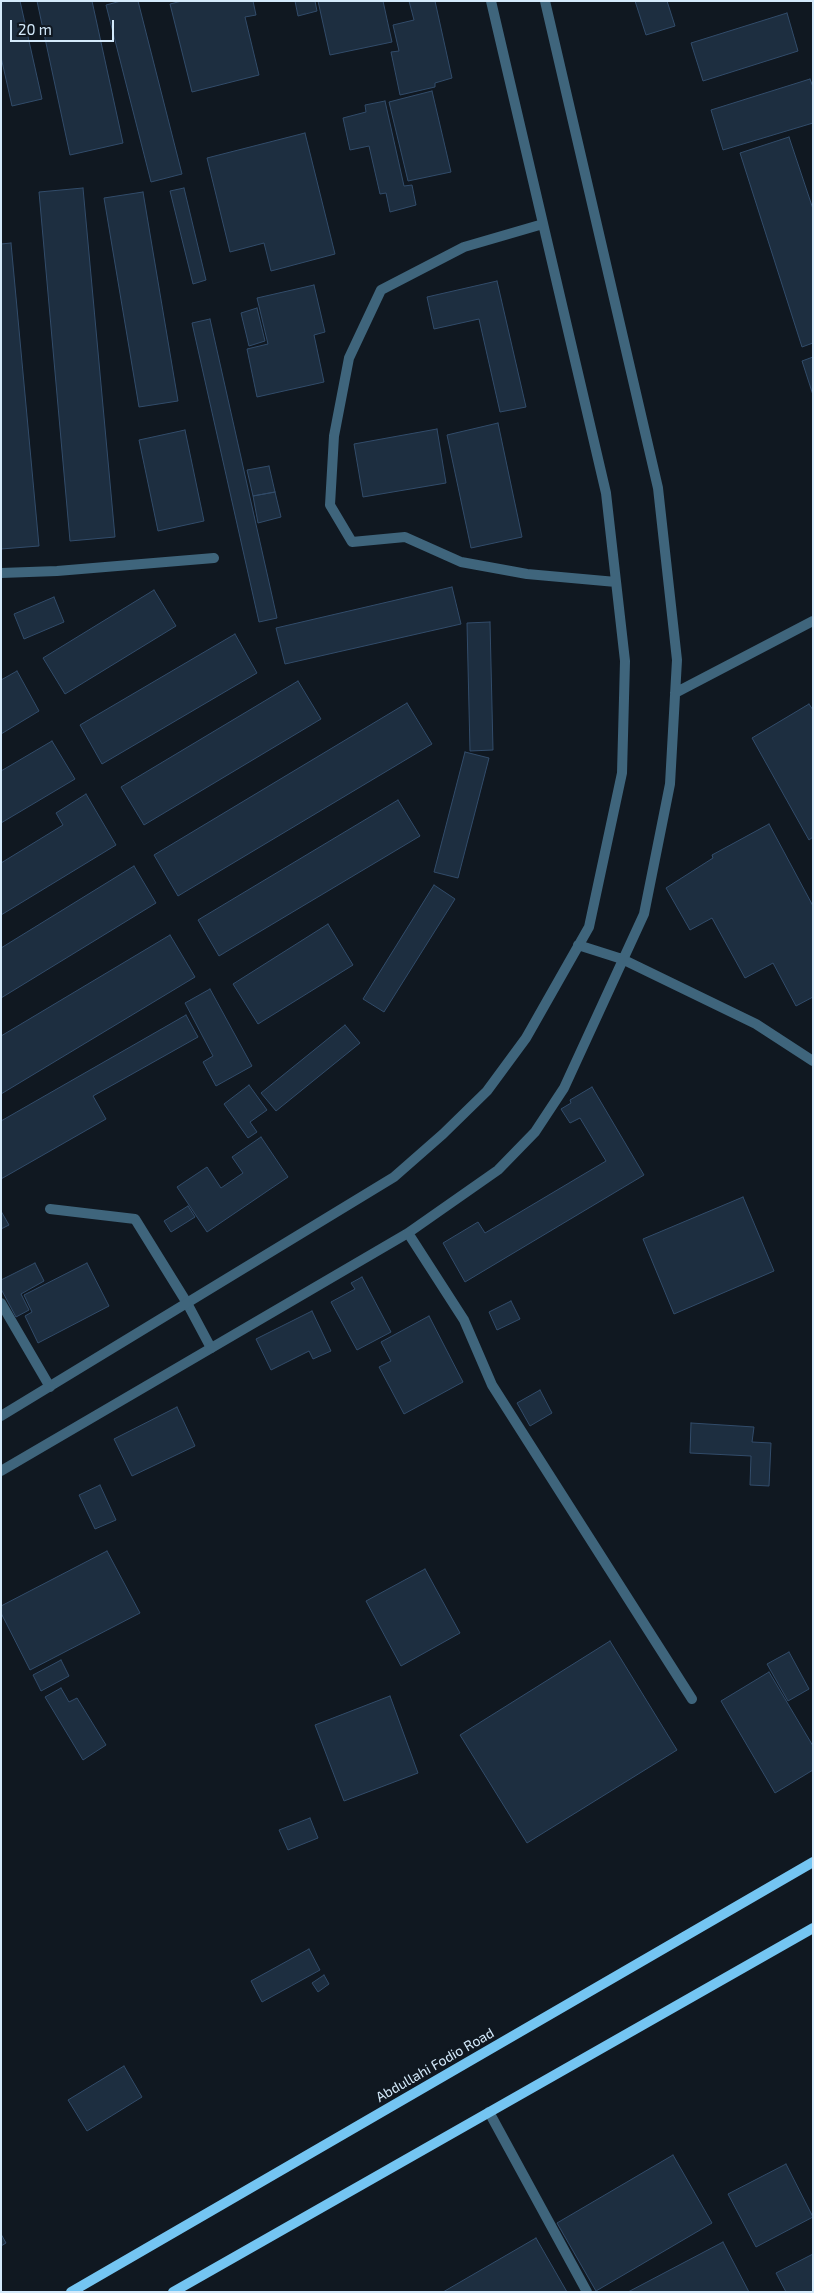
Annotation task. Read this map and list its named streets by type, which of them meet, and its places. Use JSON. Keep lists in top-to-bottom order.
{
  "streets": {
    "main road": ["Abdullahi Fodio Road"]
  },
  "scale_bar": "20 m"
}
